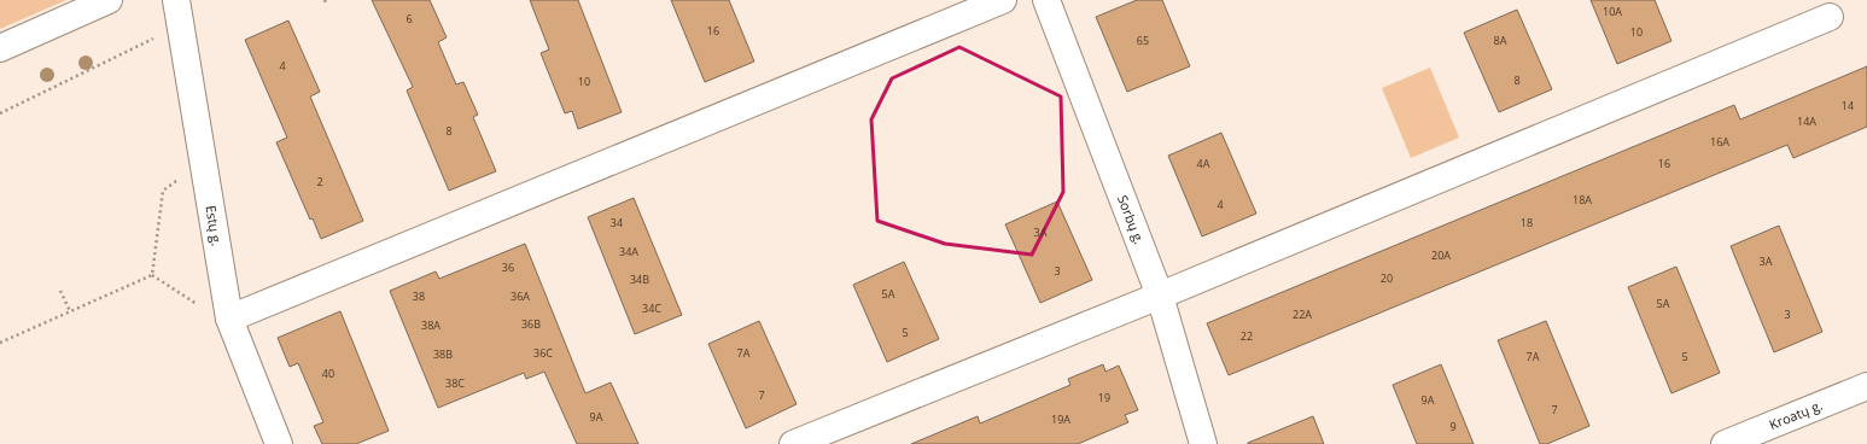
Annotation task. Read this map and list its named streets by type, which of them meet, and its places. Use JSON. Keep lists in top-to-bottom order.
{
  "streets": {
    "street": ["Sorbų g.", "Estų g.", "Kroatų g."]
  },
  "house_numbers": [
    "10A",
    "6",
    "16",
    "10",
    "65",
    "8A",
    "4",
    "8",
    "10",
    "14",
    "14A",
    "8",
    "16A",
    "4A",
    "16",
    "2",
    "18A",
    "4",
    "34",
    "18",
    "3A",
    "34A",
    "20A",
    "3A",
    "36",
    "3",
    "20",
    "34B",
    "5A",
    "38",
    "36A",
    "5A",
    "34C",
    "22A",
    "3",
    "36B",
    "38A",
    "5",
    "22",
    "36C",
    "7A",
    "38B",
    "7A",
    "5",
    "40",
    "38C",
    "7",
    "19",
    "9A",
    "7",
    "9A",
    "19A",
    "9"
  ]
}
